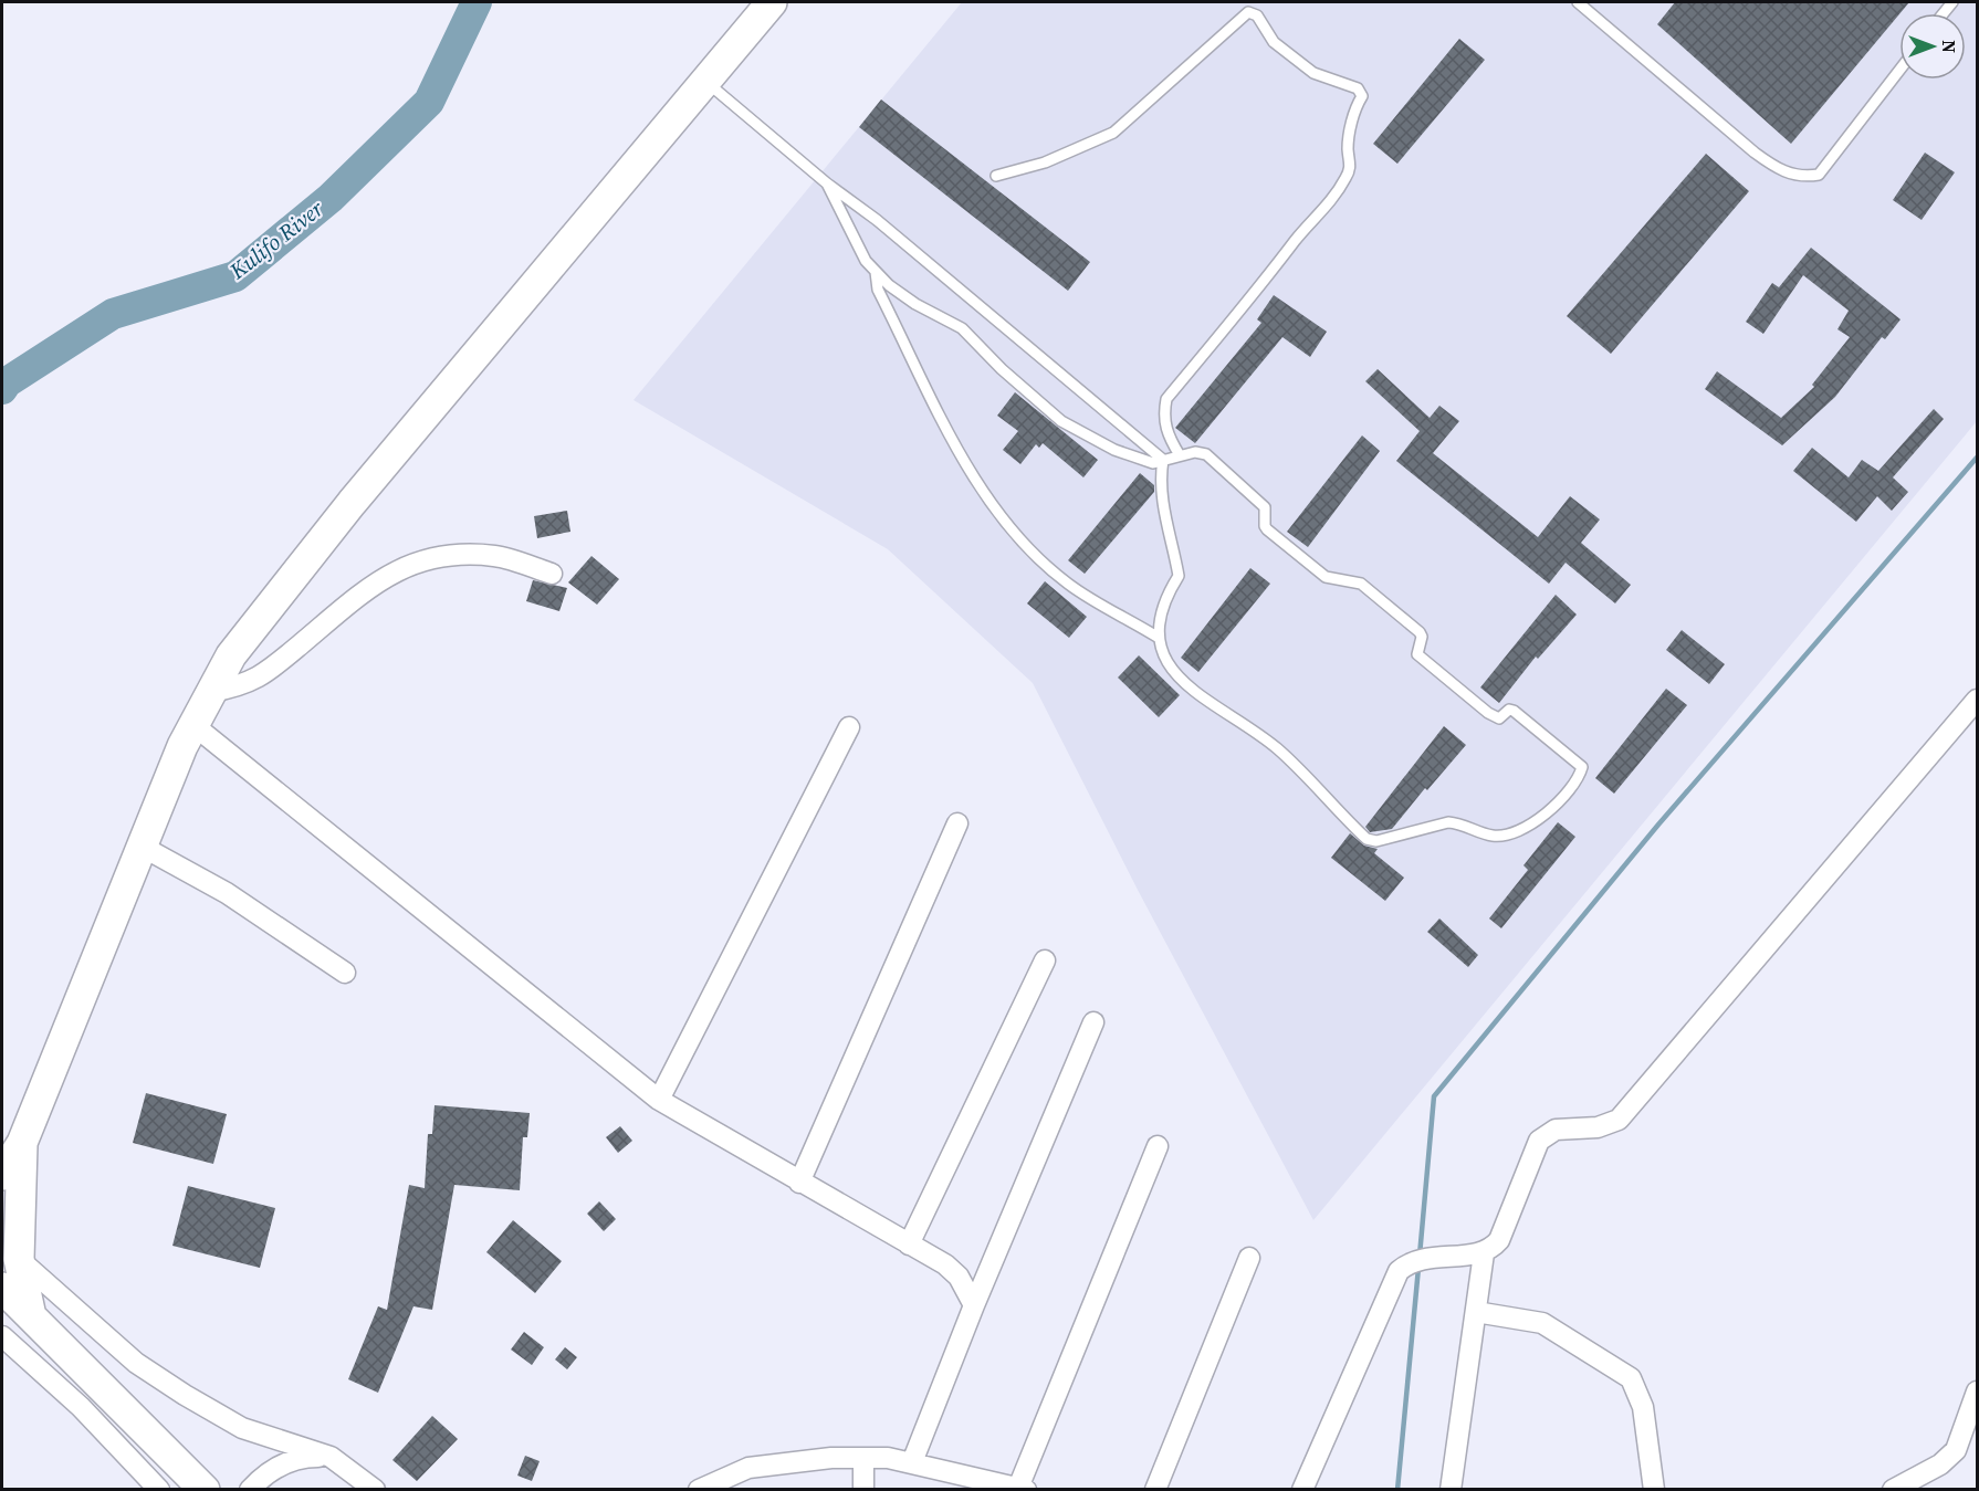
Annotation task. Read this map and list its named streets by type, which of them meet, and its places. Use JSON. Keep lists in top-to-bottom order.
{
  "water": ["Kulifo River"],
  "north": "right"
}
